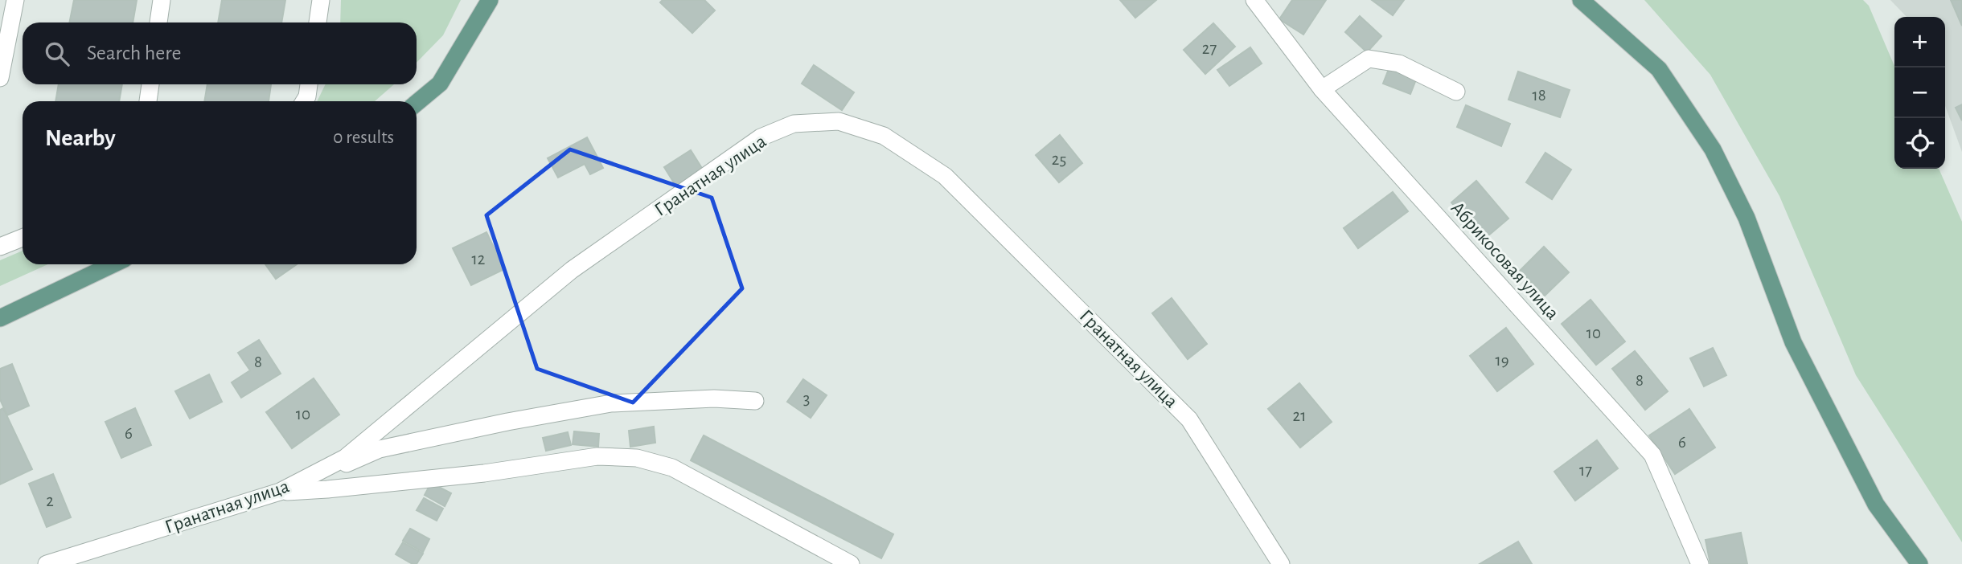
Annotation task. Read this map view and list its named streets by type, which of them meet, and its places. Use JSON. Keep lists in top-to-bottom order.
{
  "streets": {
    "street": ["Гранатная улица", "Абрикосовая улица"]
  },
  "house_numbers": [
    "27",
    "18",
    "25",
    "12",
    "10",
    "19",
    "8",
    "8",
    "3",
    "10",
    "21",
    "6",
    "6",
    "17",
    "2"
  ],
  "page": {
    "map_buttons": ["+", "−"],
    "search": "Search here",
    "heading": ["Nearby", "0 results"]
  }
}
